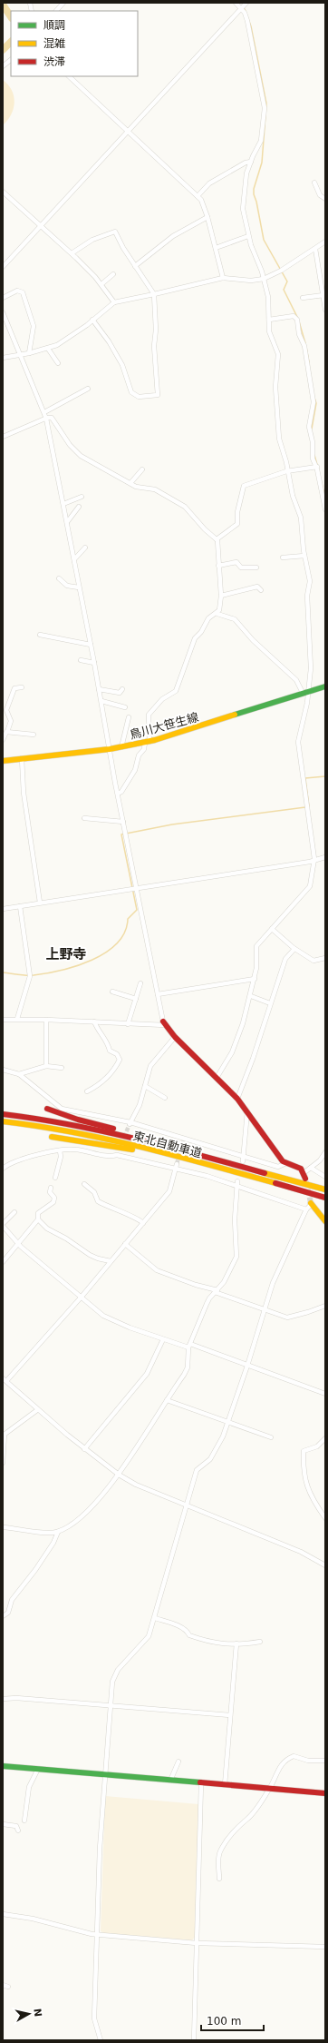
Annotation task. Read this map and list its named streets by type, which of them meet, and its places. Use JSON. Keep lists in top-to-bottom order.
{
  "streets": {
    "main road": ["鳥川大笹生線", "東北自動車道"]
  },
  "districts": ["上野寺"],
  "legend": ["順調", "混雑", "渋滞"],
  "scale_bar": "100 m",
  "north": "right"
}
